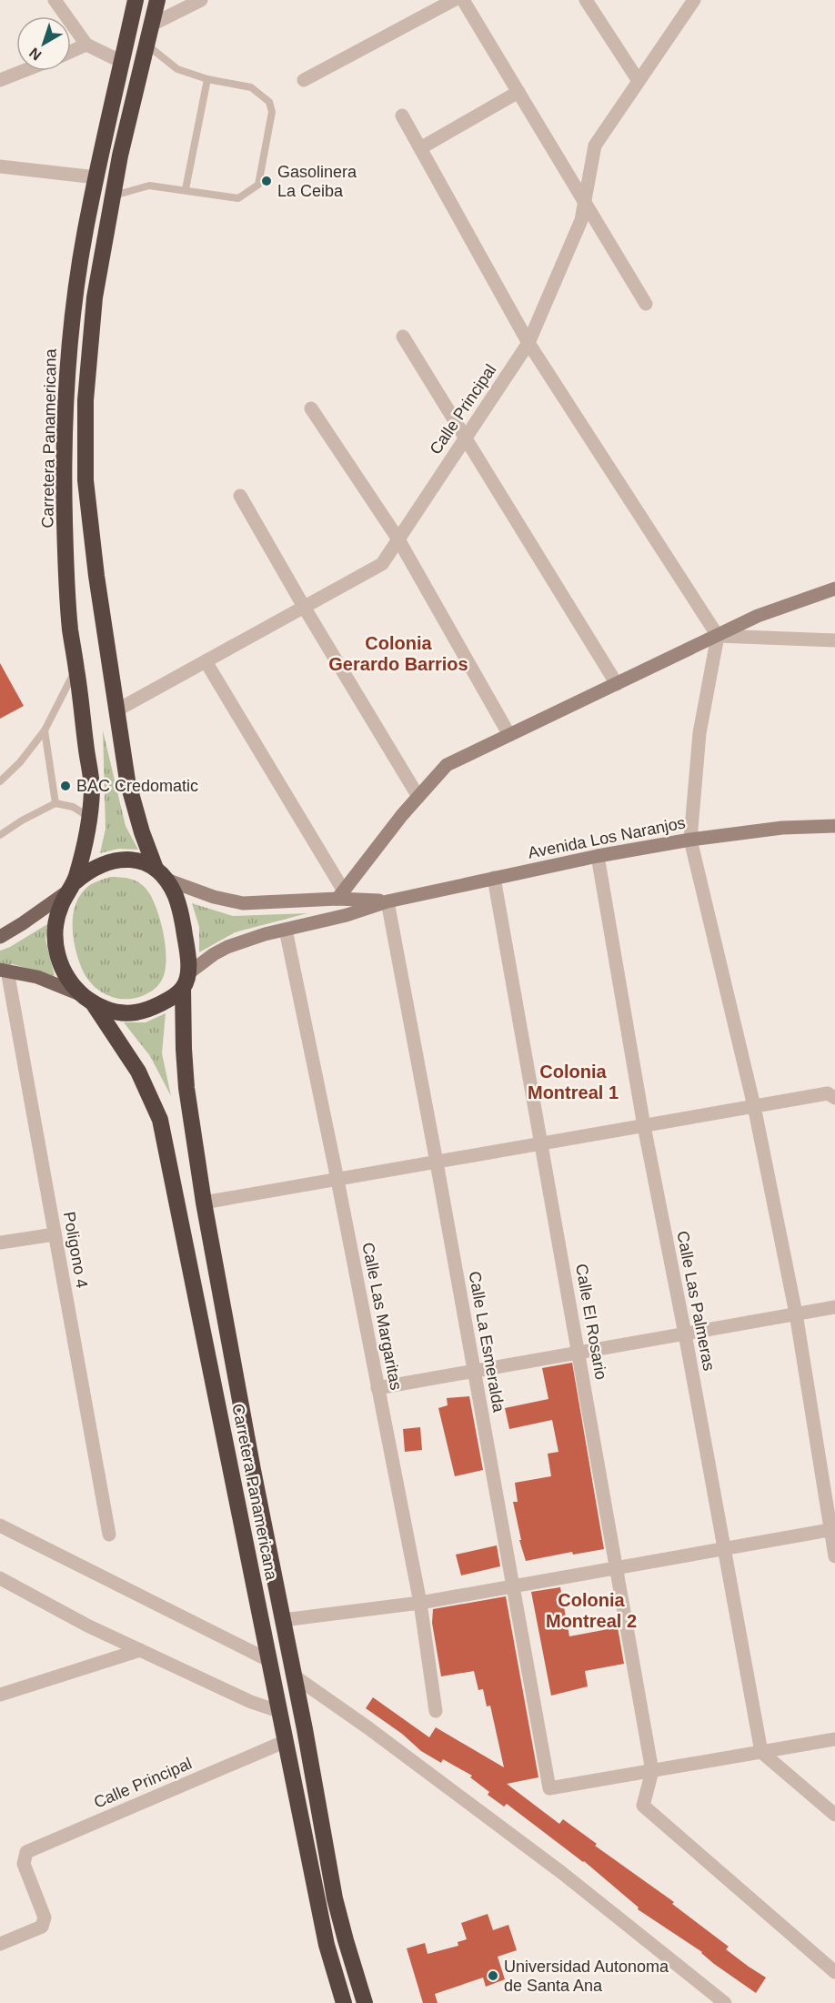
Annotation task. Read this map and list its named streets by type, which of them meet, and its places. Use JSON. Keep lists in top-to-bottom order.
{
  "streets": {
    "highway": ["Carretera Panamericana"],
    "main road": ["Avenida Los Naranjos"],
    "street": [
      "Calle Principal",
      "Poligono 4",
      "Calle Las Palmeras",
      "Calle Las Margaritas",
      "Calle El Rosario",
      "Calle La Esmeralda"
    ]
  },
  "crossings": [
    ["Calle Principal", "Carretera Panamericana"],
    ["Carretera Panamericana", "Avenida Los Naranjos"],
    ["Avenida Los Naranjos", "Calle Las Palmeras"],
    ["Avenida Los Naranjos", "Calle Las Margaritas"],
    ["Avenida Los Naranjos", "Calle El Rosario"],
    ["Avenida Los Naranjos", "Calle La Esmeralda"],
    ["Calle El Rosario", "Calle La Esmeralda"]
  ],
  "districts": ["Colonia Gerardo Barrios", "Colonia Montreal 1", "Colonia Montreal 2"],
  "places": ["Gasolinera La Ceiba", "BAC Credomatic", "Universidad Autonoma de Santa Ana"],
  "north": "bottom left"
}
